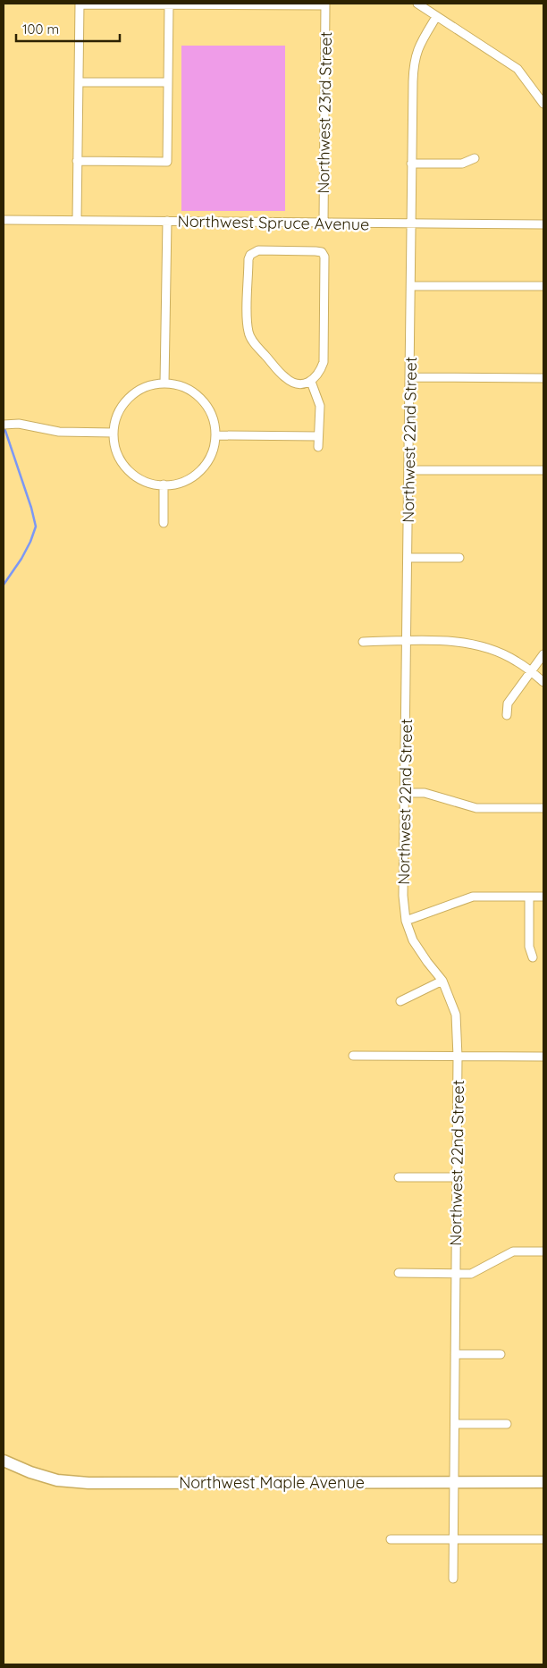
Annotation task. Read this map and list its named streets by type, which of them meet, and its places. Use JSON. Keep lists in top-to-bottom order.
{
  "streets": {
    "street": [
      "Northwest 23rd Street",
      "Northwest Spruce Avenue",
      "Northwest 22nd Street",
      "Northwest Maple Avenue"
    ]
  },
  "crossings": [
    ["Northwest 23rd Street", "Northwest Spruce Avenue"],
    ["Northwest Spruce Avenue", "Northwest 22nd Street"],
    ["Northwest 22nd Street", "Northwest Maple Avenue"]
  ],
  "scale_bar": "100 m"
}
